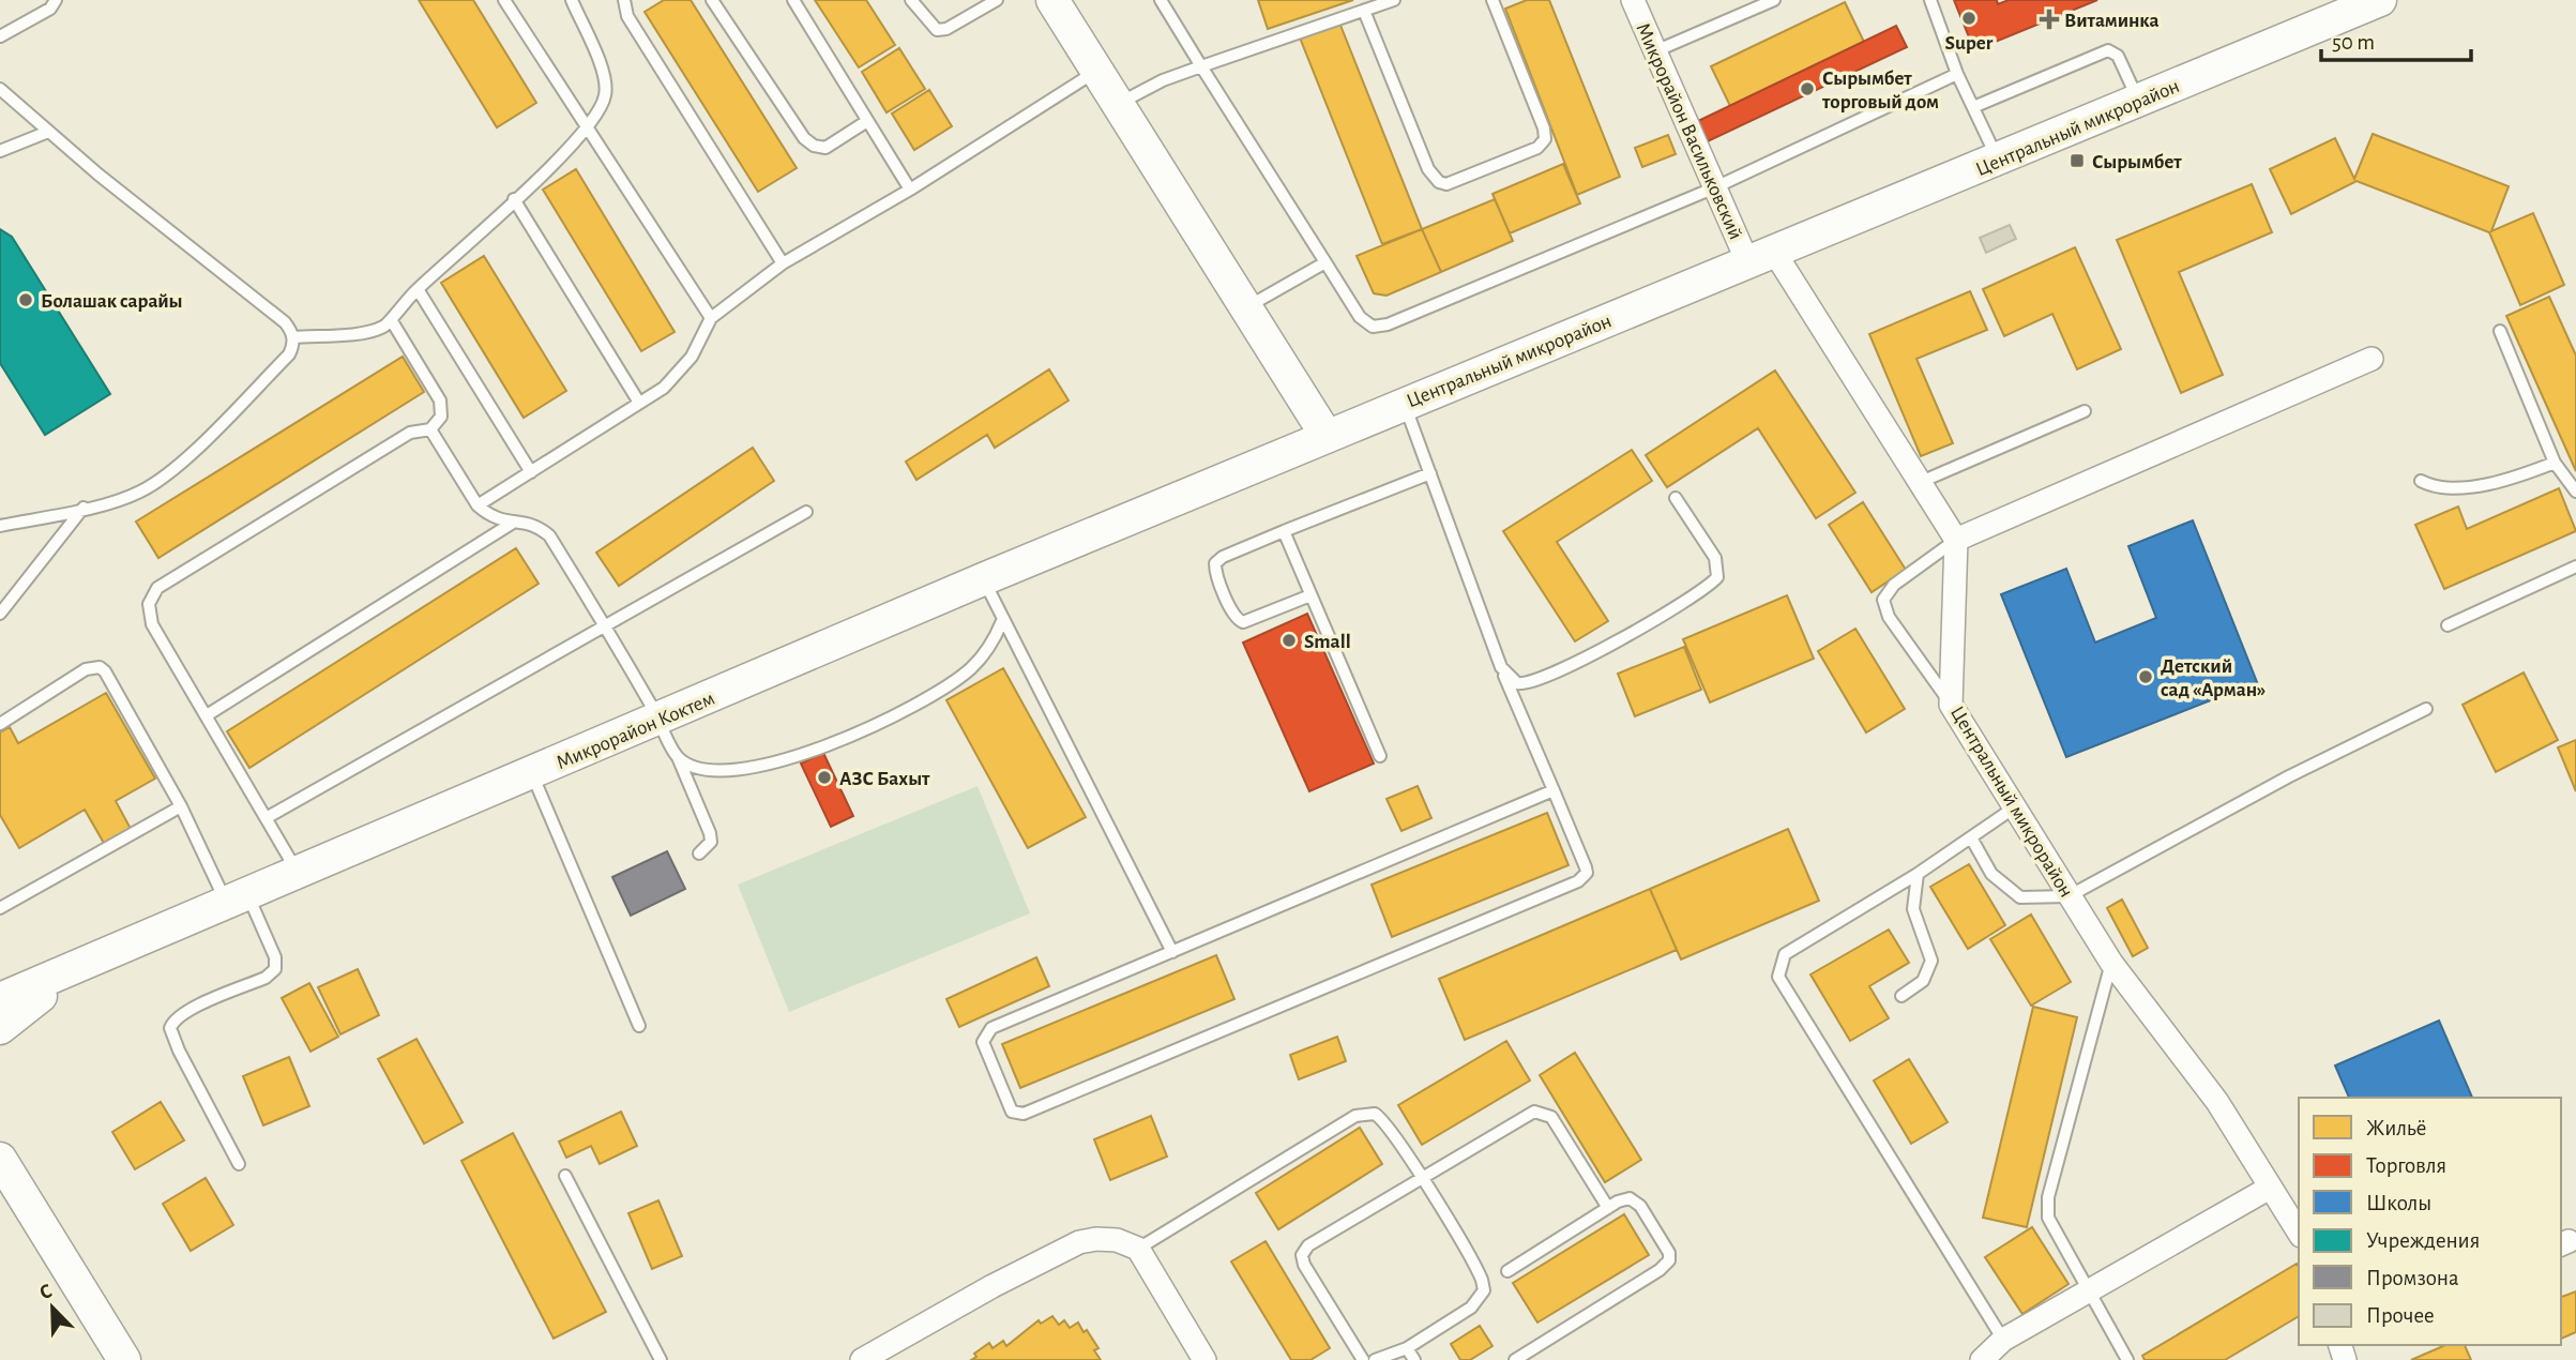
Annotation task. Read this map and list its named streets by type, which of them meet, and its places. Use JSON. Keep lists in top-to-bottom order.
{
  "streets": {
    "main road": ["Центральный микрорайон", "Микрорайон Коктем"],
    "street": ["Микрорайон Васильковский"]
  },
  "crossings": [
    ["Центральный микрорайон", "Микрорайон Васильковский"],
    ["Центральный микрорайон", "Микрорайон Коктем"]
  ],
  "places": {
    "other": [
      "Super",
      "Сырымбет торговый дом",
      "Болашак сарайы",
      "Small",
      "Детский сад «Арман»",
      "АЗС Бахыт"
    ],
    "health": ["Витаминка"],
    "transit": ["Сырымбет"]
  },
  "legend": [
    "Жильё",
    "Торговля",
    "Школы",
    "Учреждения",
    "Промзона",
    "Прочее"
  ],
  "scale_bar": "50 m",
  "north": "top left"
}
